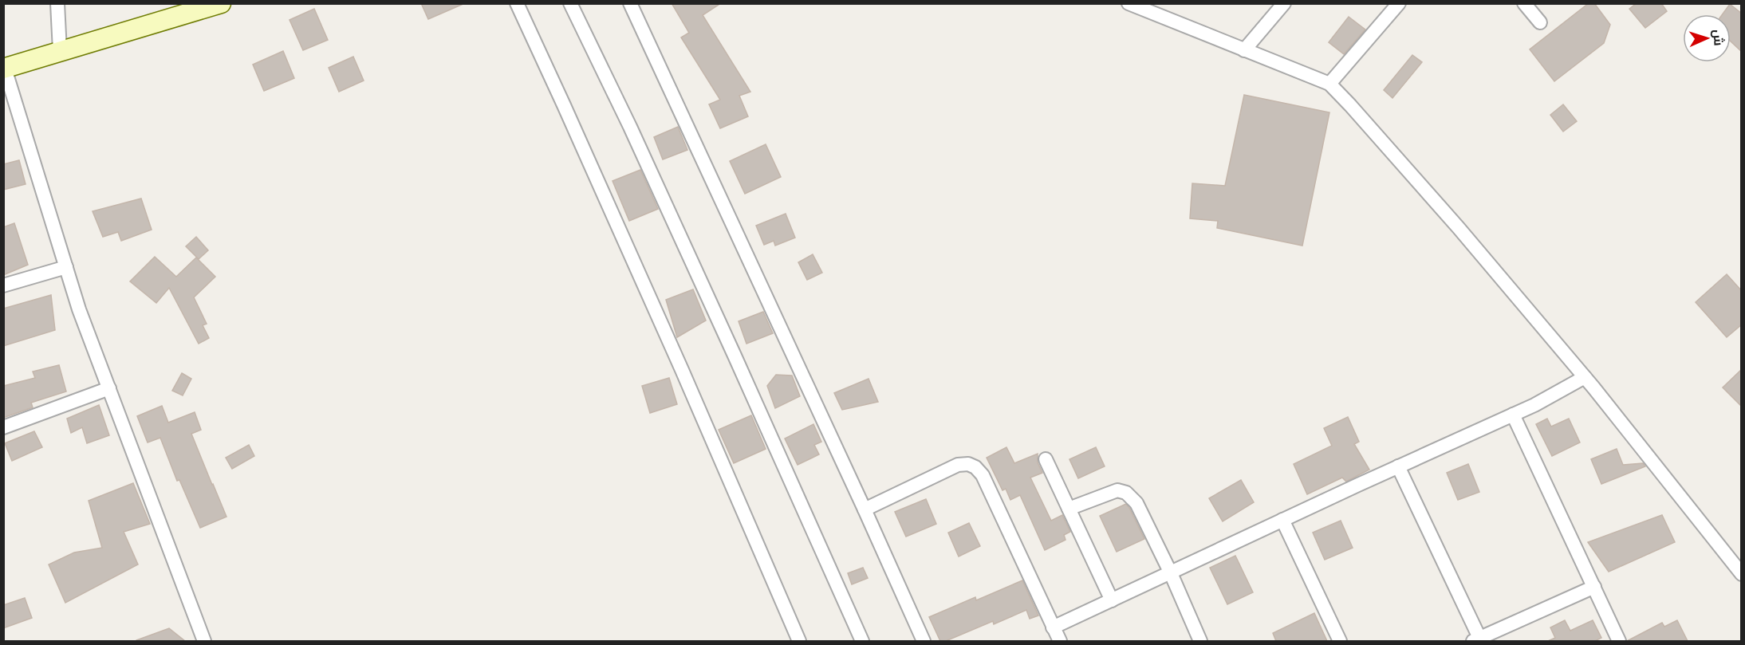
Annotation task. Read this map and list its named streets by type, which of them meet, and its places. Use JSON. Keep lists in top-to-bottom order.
{
  "north": "right"
}
